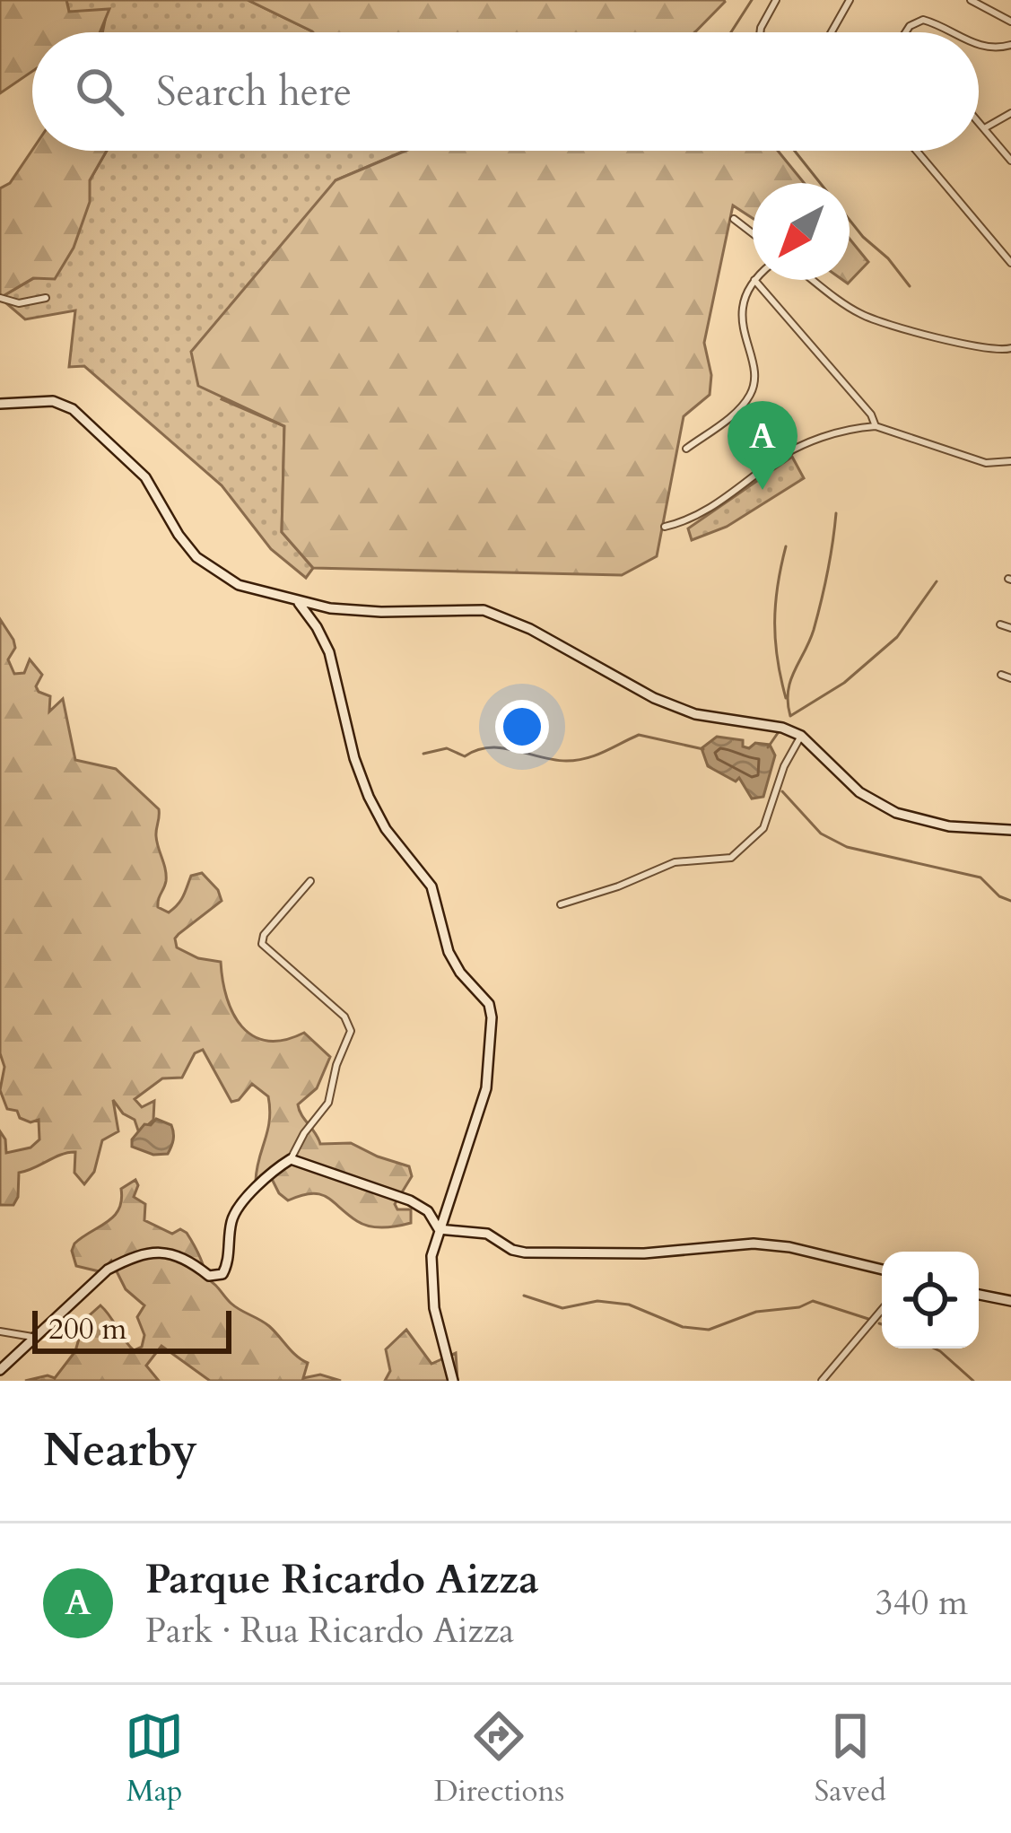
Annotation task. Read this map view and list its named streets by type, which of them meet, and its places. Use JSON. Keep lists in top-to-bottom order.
{
  "scale_bar": "200 m",
  "north": "bottom left",
  "page": {
    "search": "Search here",
    "pins": "A",
    "scale": "200 m",
    "heading": "Nearby",
    "list": [
      {
        "mark": "A",
        "name": "Parque Ricardo Aizza",
        "note": "Park · Rua Ricardo Aizza",
        "value": "340 m"
      }
    ],
    "nav": ["Map", "Directions", "Saved"]
  }
}
